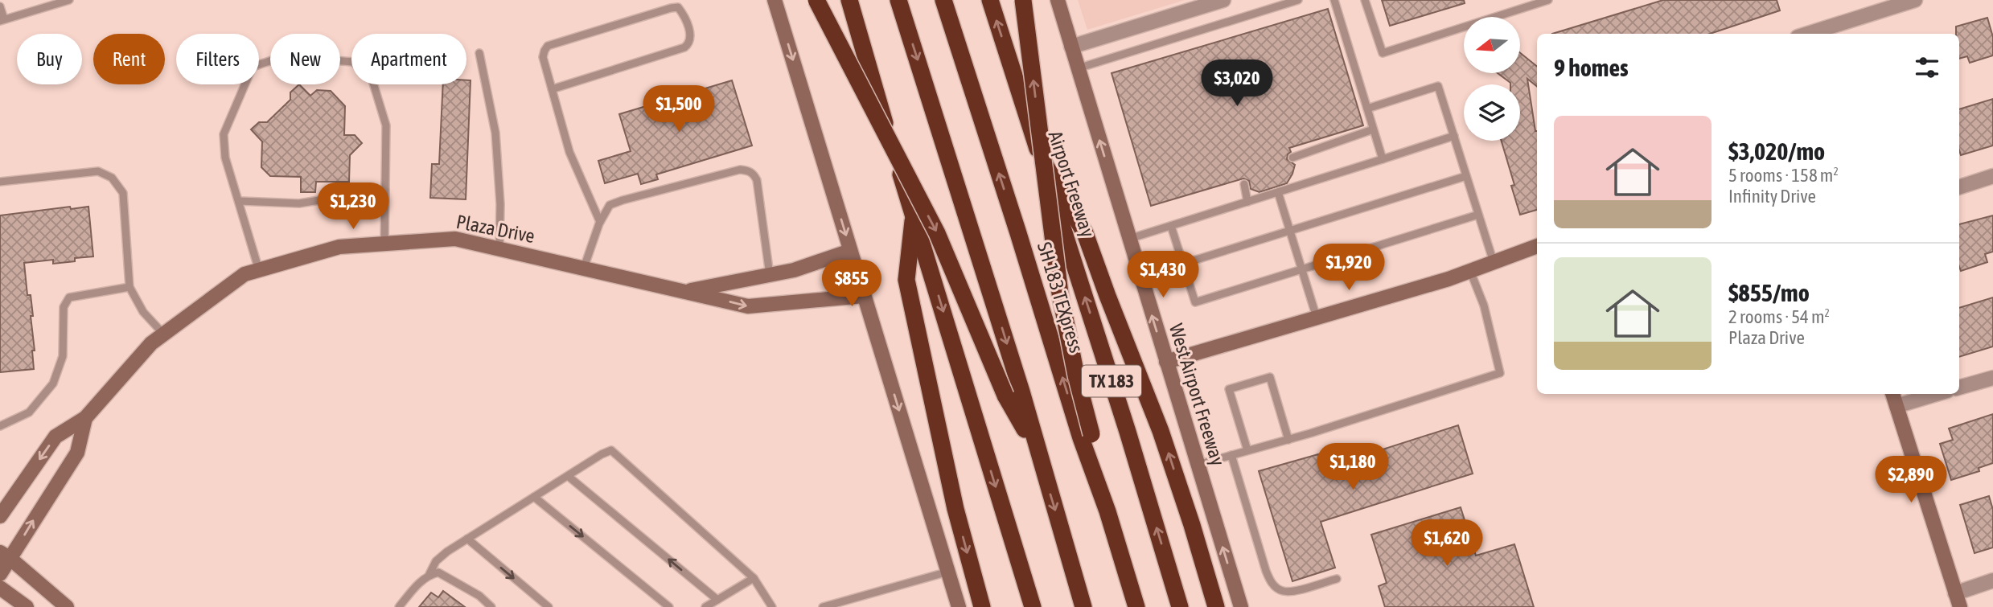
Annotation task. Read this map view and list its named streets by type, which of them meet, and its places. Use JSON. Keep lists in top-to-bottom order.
{
  "streets": {
    "highway": ["Airport Freeway", "SH 183 TEXpress", "TX 183"],
    "street": ["Plaza Drive", "West Airport Freeway"]
  },
  "one_way": ["West Airport Freeway"],
  "north": "left",
  "page": {
    "chip": [
      "Buy",
      "Rent",
      "Filters",
      "New",
      "Apartment"
    ],
    "heading": "9 homes",
    "price": [
      "$3,020",
      "$1,500",
      "$1,230",
      "$1,920",
      "$1,430",
      "$855",
      "$1,180",
      "$2,890",
      "$1,620"
    ],
    "list": [
      {
        "name": "$3,020/mo",
        "note": "5 rooms · 158 m² · Infinity Drive"
      },
      {
        "name": "$855/mo",
        "note": "2 rooms · 54 m² · Plaza Drive"
      }
    ]
  }
}
